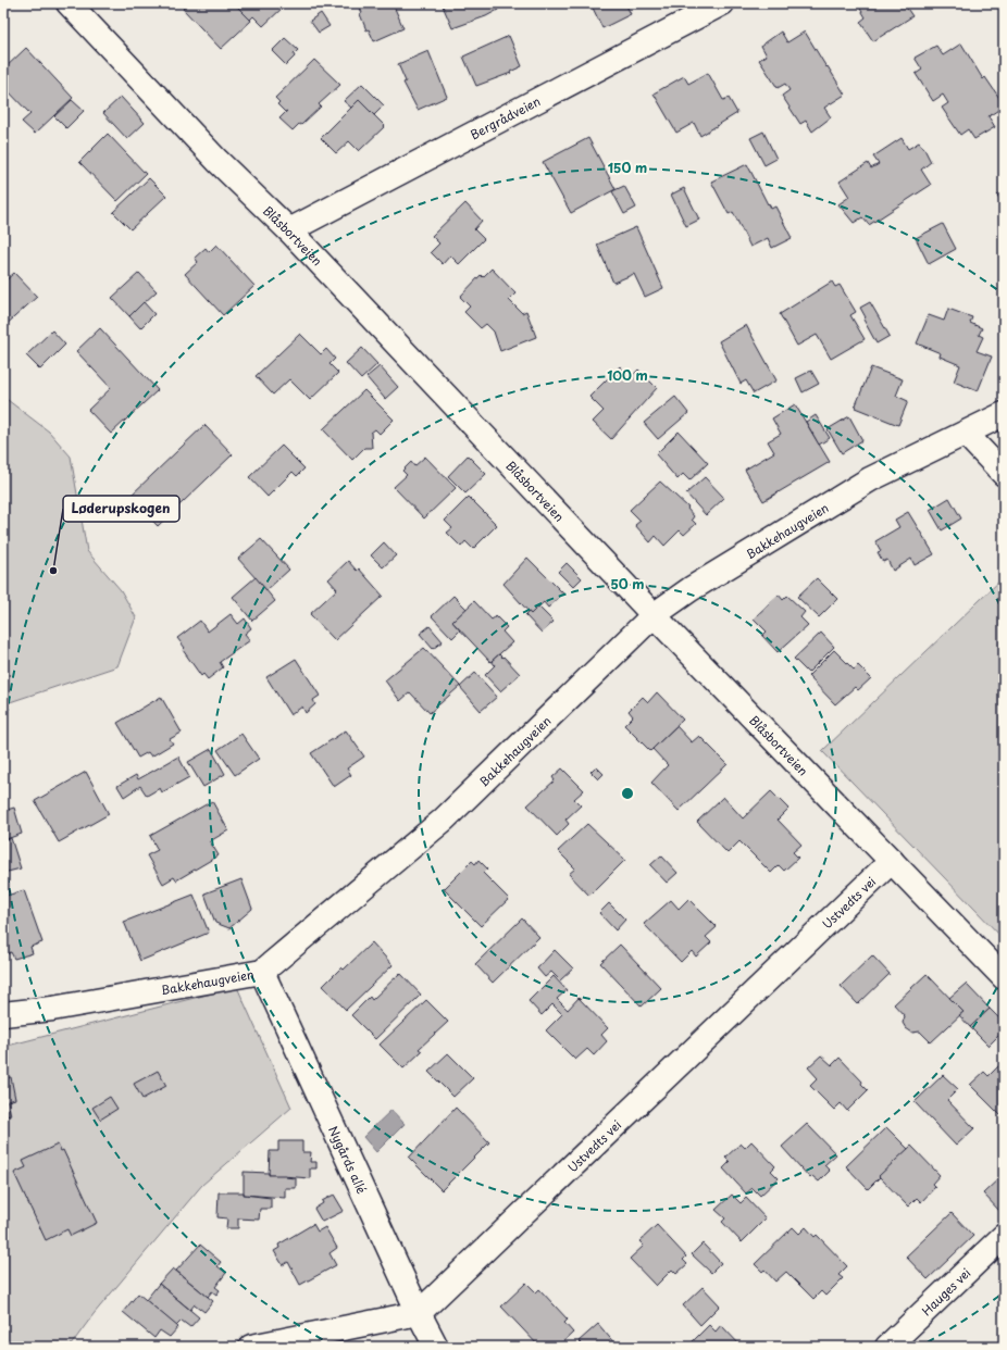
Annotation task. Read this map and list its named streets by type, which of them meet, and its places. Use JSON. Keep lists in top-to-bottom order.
{
  "streets": {
    "street": [
      "Bergrådveien",
      "Blåsbortveien",
      "Bakkehaugveien",
      "Ustvedts vei",
      "Nygårds allé",
      "Hauges vei"
    ]
  },
  "crossings": [
    ["Bergrådveien", "Blåsbortveien"],
    ["Blåsbortveien", "Bakkehaugveien"],
    ["Blåsbortveien", "Ustvedts vei"],
    ["Bakkehaugveien", "Nygårds allé"],
    ["Ustvedts vei", "Nygårds allé"]
  ],
  "places": ["Løderupskogen"],
  "rings": ["150 m", "100 m", "50 m"]
}
